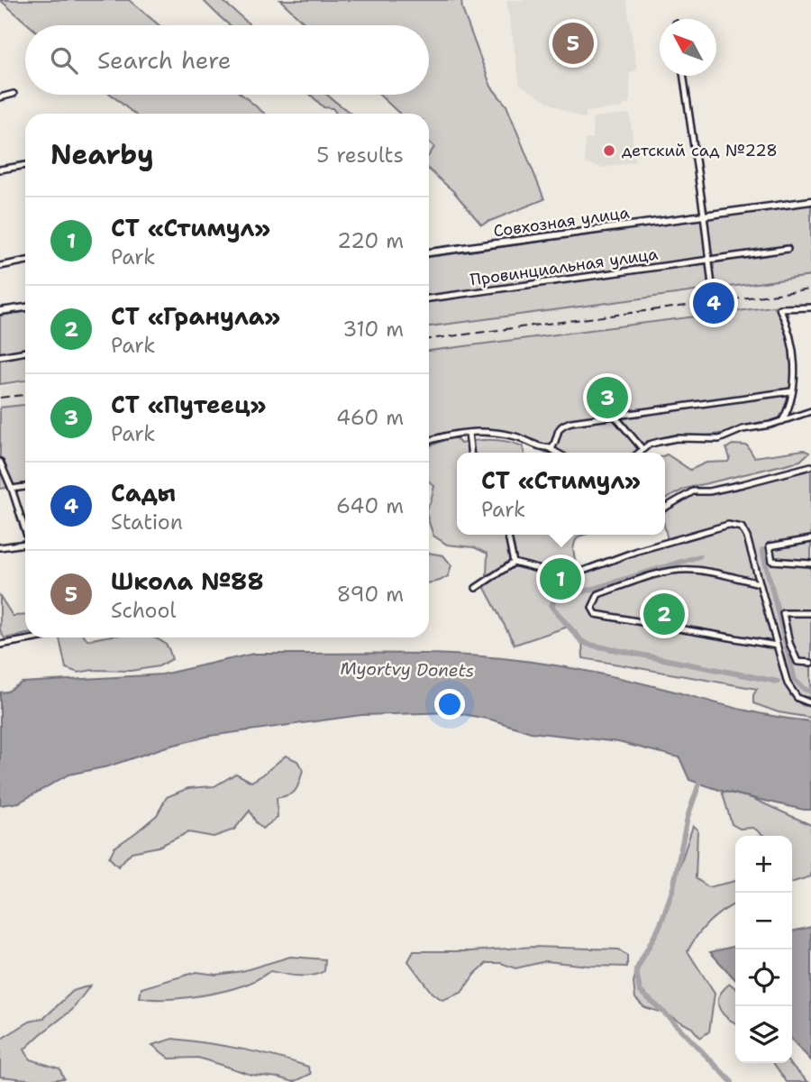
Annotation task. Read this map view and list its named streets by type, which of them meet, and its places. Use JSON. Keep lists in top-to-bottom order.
{
  "streets": {
    "street": ["Совхозная улица", "Провинциальная улица"]
  },
  "water": ["Myortvy Donets"],
  "places": ["детский сад №228"],
  "north": "top left",
  "page": {
    "pins": [
      "5",
      "4",
      "3",
      "1",
      "2"
    ],
    "search": "Search here",
    "heading": ["Nearby", "5 results"],
    "list": [
      {
        "mark": "1",
        "name": "СТ «Стимул»",
        "note": "Park",
        "value": "220 m"
      },
      {
        "mark": "2",
        "name": "СТ «Гранула»",
        "note": "Park",
        "value": "310 m"
      },
      {
        "mark": "3",
        "name": "СТ «Путеец»",
        "note": "Park",
        "value": "460 m"
      },
      {
        "mark": "4",
        "name": "Сады",
        "note": "Station",
        "value": "640 m"
      },
      {
        "mark": "5",
        "name": "Школа №88",
        "note": "School",
        "value": "890 m"
      }
    ],
    "popup": ["СТ «Стимул»", "Park"],
    "map_buttons": ["+", "−"]
  }
}
